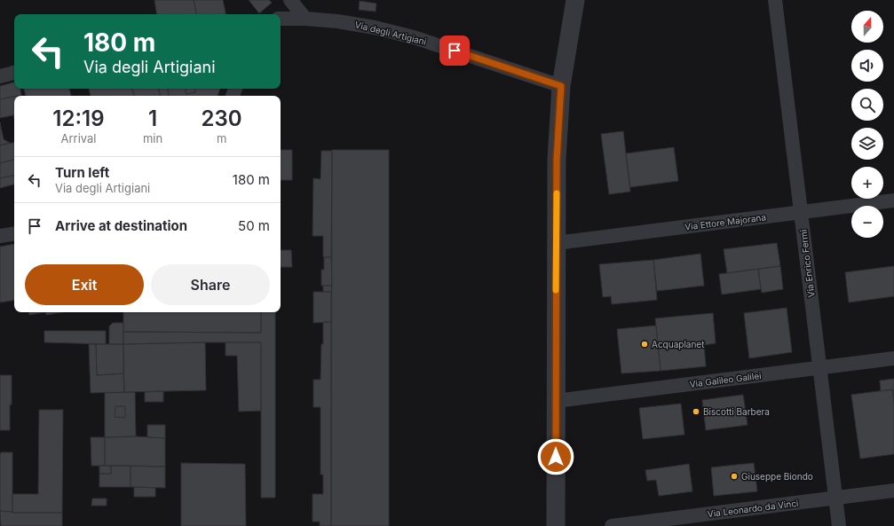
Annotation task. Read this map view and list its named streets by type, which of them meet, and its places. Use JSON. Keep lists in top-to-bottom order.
{
  "streets": {
    "street": [
      "Via degli Artigiani",
      "Via Ettore Majorana",
      "Via Enrico Fermi",
      "Via Galileo Galilei",
      "Via Leonardo da Vinci"
    ]
  },
  "crossings": [
    ["Via Ettore Majorana", "Via Enrico Fermi"],
    ["Via Enrico Fermi", "Via Galileo Galilei"],
    ["Via Enrico Fermi", "Via Leonardo da Vinci"]
  ],
  "places": ["Acquaplanet", "Biscotti Barbera", "Giuseppe Biondo"],
  "north": "top",
  "page": {
    "map_buttons": ["+", "−"],
    "turn": ["180 m", "Via degli Artigiani"],
    "eta": [
      "12:19",
      "Arrival",
      "1",
      "min",
      "230",
      "m"
    ],
    "list": [
      {
        "name": "Turn left",
        "note": "Via degli Artigiani",
        "value": "180 m"
      },
      {
        "name": "Arrive at destination",
        "value": "50 m"
      }
    ],
    "buttons": ["Exit", "Share"]
  }
}
